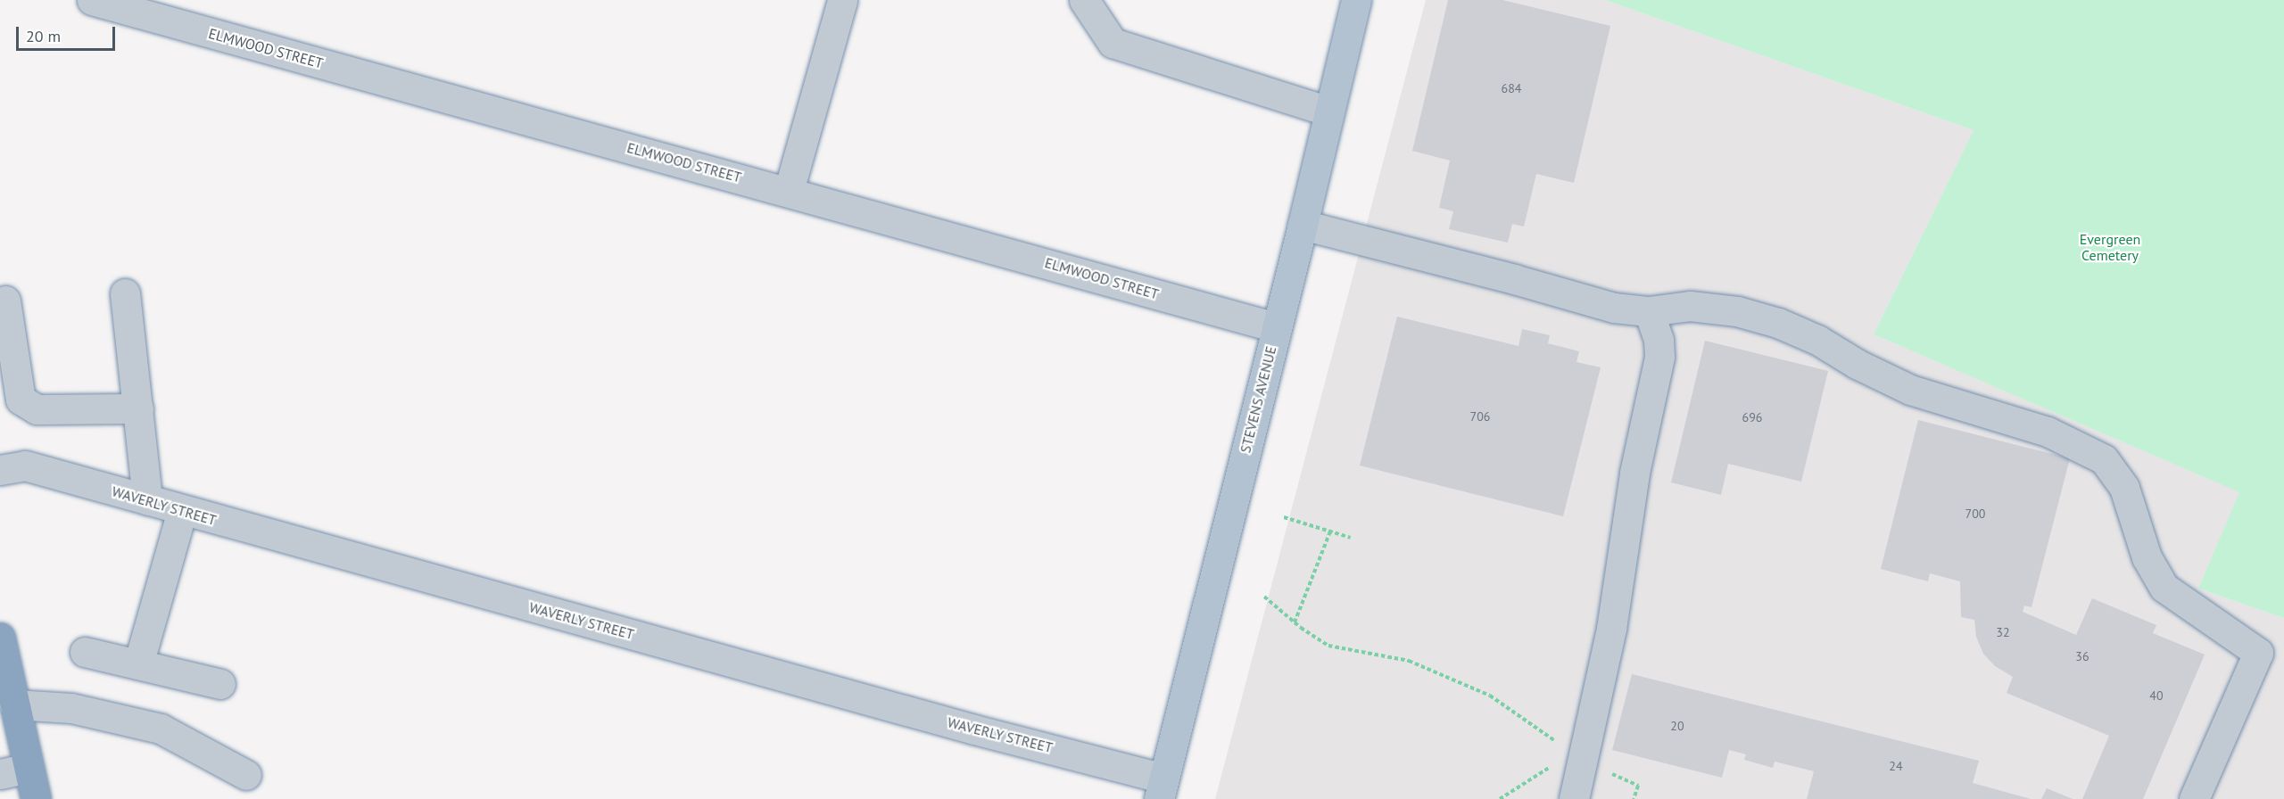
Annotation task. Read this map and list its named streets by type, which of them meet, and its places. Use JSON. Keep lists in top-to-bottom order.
{
  "streets": {
    "main road": ["STEVENS AVENUE"],
    "street": ["ELMWOOD STREET", "WAVERLY STREET"]
  },
  "crossings": [
    ["ELMWOOD STREET", "STEVENS AVENUE"],
    ["STEVENS AVENUE", "WAVERLY STREET"]
  ],
  "parks": ["Evergreen Cemetery"],
  "house_numbers": [
    "684",
    "706",
    "696",
    "700",
    "32",
    "36",
    "40",
    "20",
    "24"
  ],
  "scale_bar": "20 m"
}
